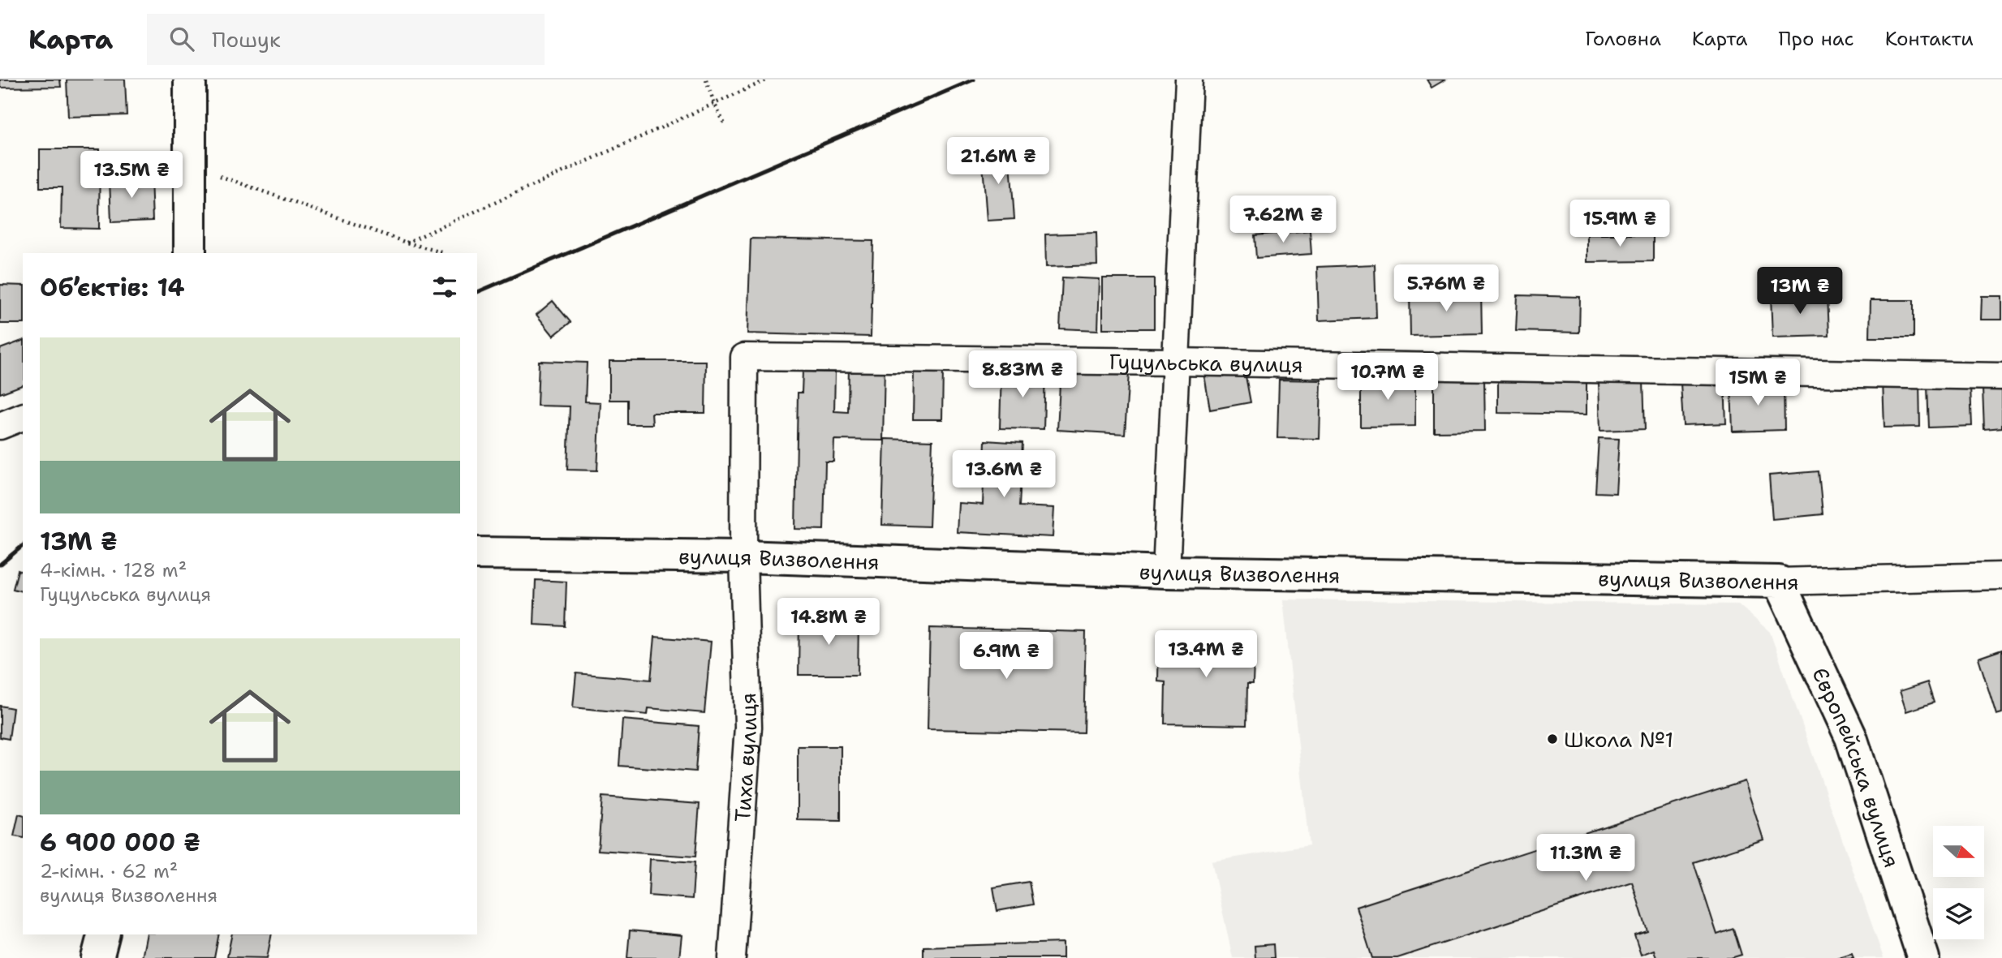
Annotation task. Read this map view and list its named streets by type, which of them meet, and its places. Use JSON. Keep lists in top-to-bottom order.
{
  "streets": {
    "street": [
      "Гуцульська вулиця",
      "вулиця Визволення",
      "Тиха вулиця",
      "Європейська вулиця"
    ]
  },
  "crossings": [
    ["Гуцульська вулиця", "вулиця Визволення"],
    ["Гуцульська вулиця", "Тиха вулиця"],
    ["вулиця Визволення", "Тиха вулиця"],
    ["вулиця Визволення", "Європейська вулиця"]
  ],
  "places": ["Школа №1"],
  "north": "right",
  "page": {
    "header": "Карта",
    "search": "Пошук",
    "nav": [
      "Головна",
      "Карта",
      "Про нас",
      "Контакти"
    ],
    "price": [
      "21.6M ₴",
      "13.5M ₴",
      "7.62M ₴",
      "15.9M ₴",
      "5.76M ₴",
      "13M ₴",
      "8.83M ₴",
      "10.7M ₴",
      "15M ₴",
      "13.6M ₴",
      "14.8M ₴",
      "13.4M ₴",
      "6.9M ₴",
      "11.3M ₴"
    ],
    "heading": "Об’єктів: 14",
    "list": [
      {
        "name": "13M ₴",
        "note": "4-кімн. · 128 m² · Гуцульська вулиця"
      },
      {
        "name": "6 900 000 ₴",
        "note": "2-кімн. · 62 m² · вулиця Визволення"
      }
    ]
  }
}
